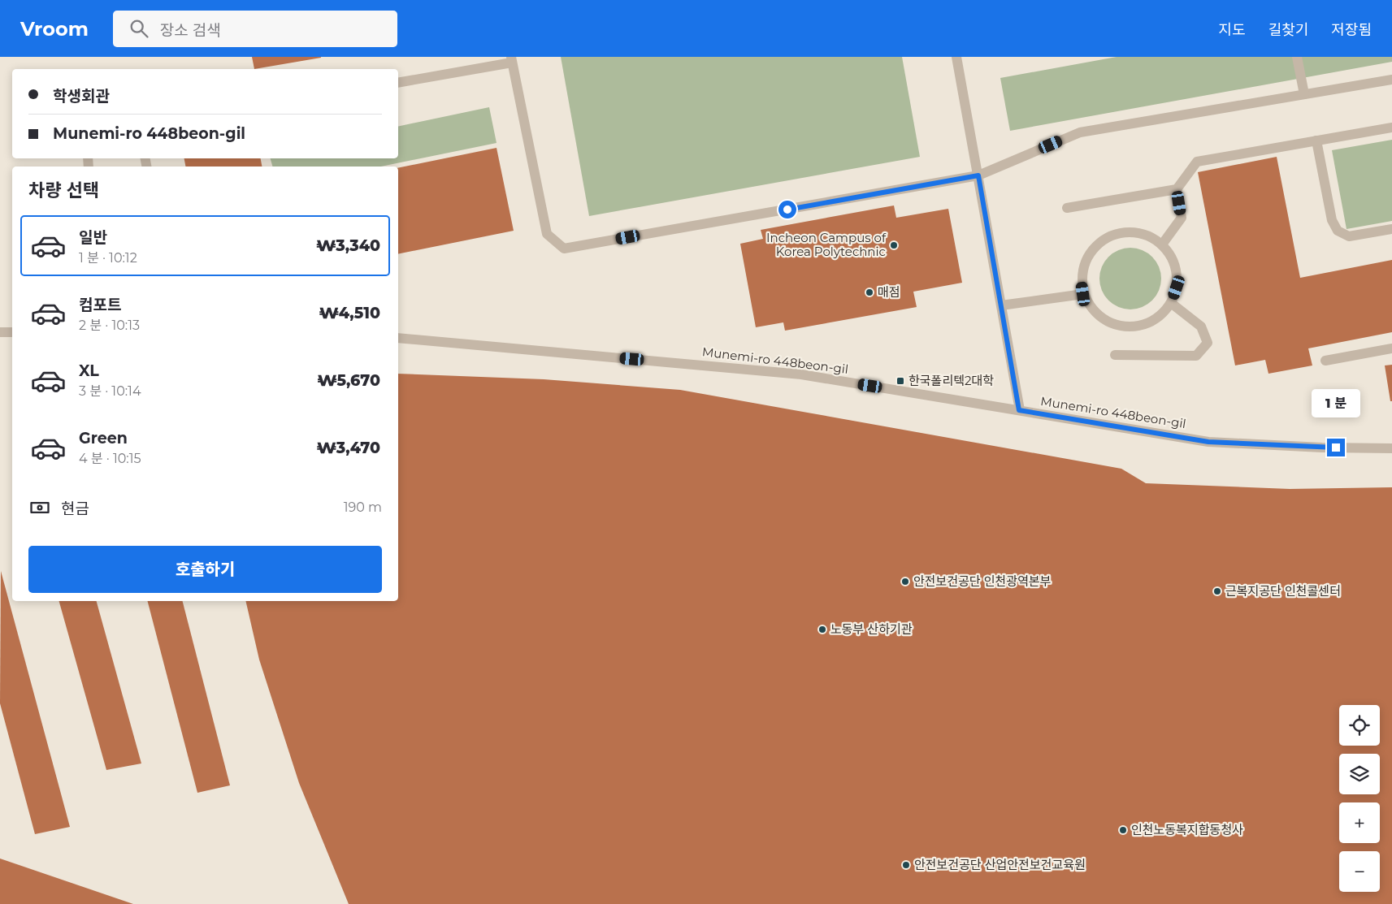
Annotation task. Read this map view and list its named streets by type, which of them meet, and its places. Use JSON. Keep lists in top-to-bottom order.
{
  "streets": {
    "street": ["Munemi-ro 448beon-gil"]
  },
  "places": {
    "other": [
      "Incheon Campus of Korea Polytechnic",
      "매점",
      "안전보건공단 인천광역본부",
      "근복지공단 인천콜센터",
      "노동부 산하기관",
      "인천노동복지합동청사",
      "안전보건공단 산업안전보건교육원"
    ],
    "transit": ["한국폴리텍2대학"]
  },
  "page": {
    "header": "Vroom",
    "search": "장소 검색",
    "nav": ["지도", "길찾기", "저장됨"],
    "banner": ["학생회관", "Munemi-ro 448beon-gil"],
    "heading": "차량 선택",
    "list": [
      {
        "name": "일반",
        "note": "1 분 · 10:12",
        "value": "₩3,340"
      },
      {
        "name": "컴포트",
        "note": "2 분 · 10:13",
        "value": "₩4,510"
      },
      {
        "name": "XL",
        "note": "3 분 · 10:14",
        "value": "₩5,670"
      },
      {
        "name": "Green",
        "note": "4 분 · 10:15",
        "value": "₩3,470"
      }
    ],
    "bubble": "1 분",
    "pay": ["현금", "190 m"],
    "buttons": "호출하기",
    "map_buttons": ["+", "−"]
  }
}
